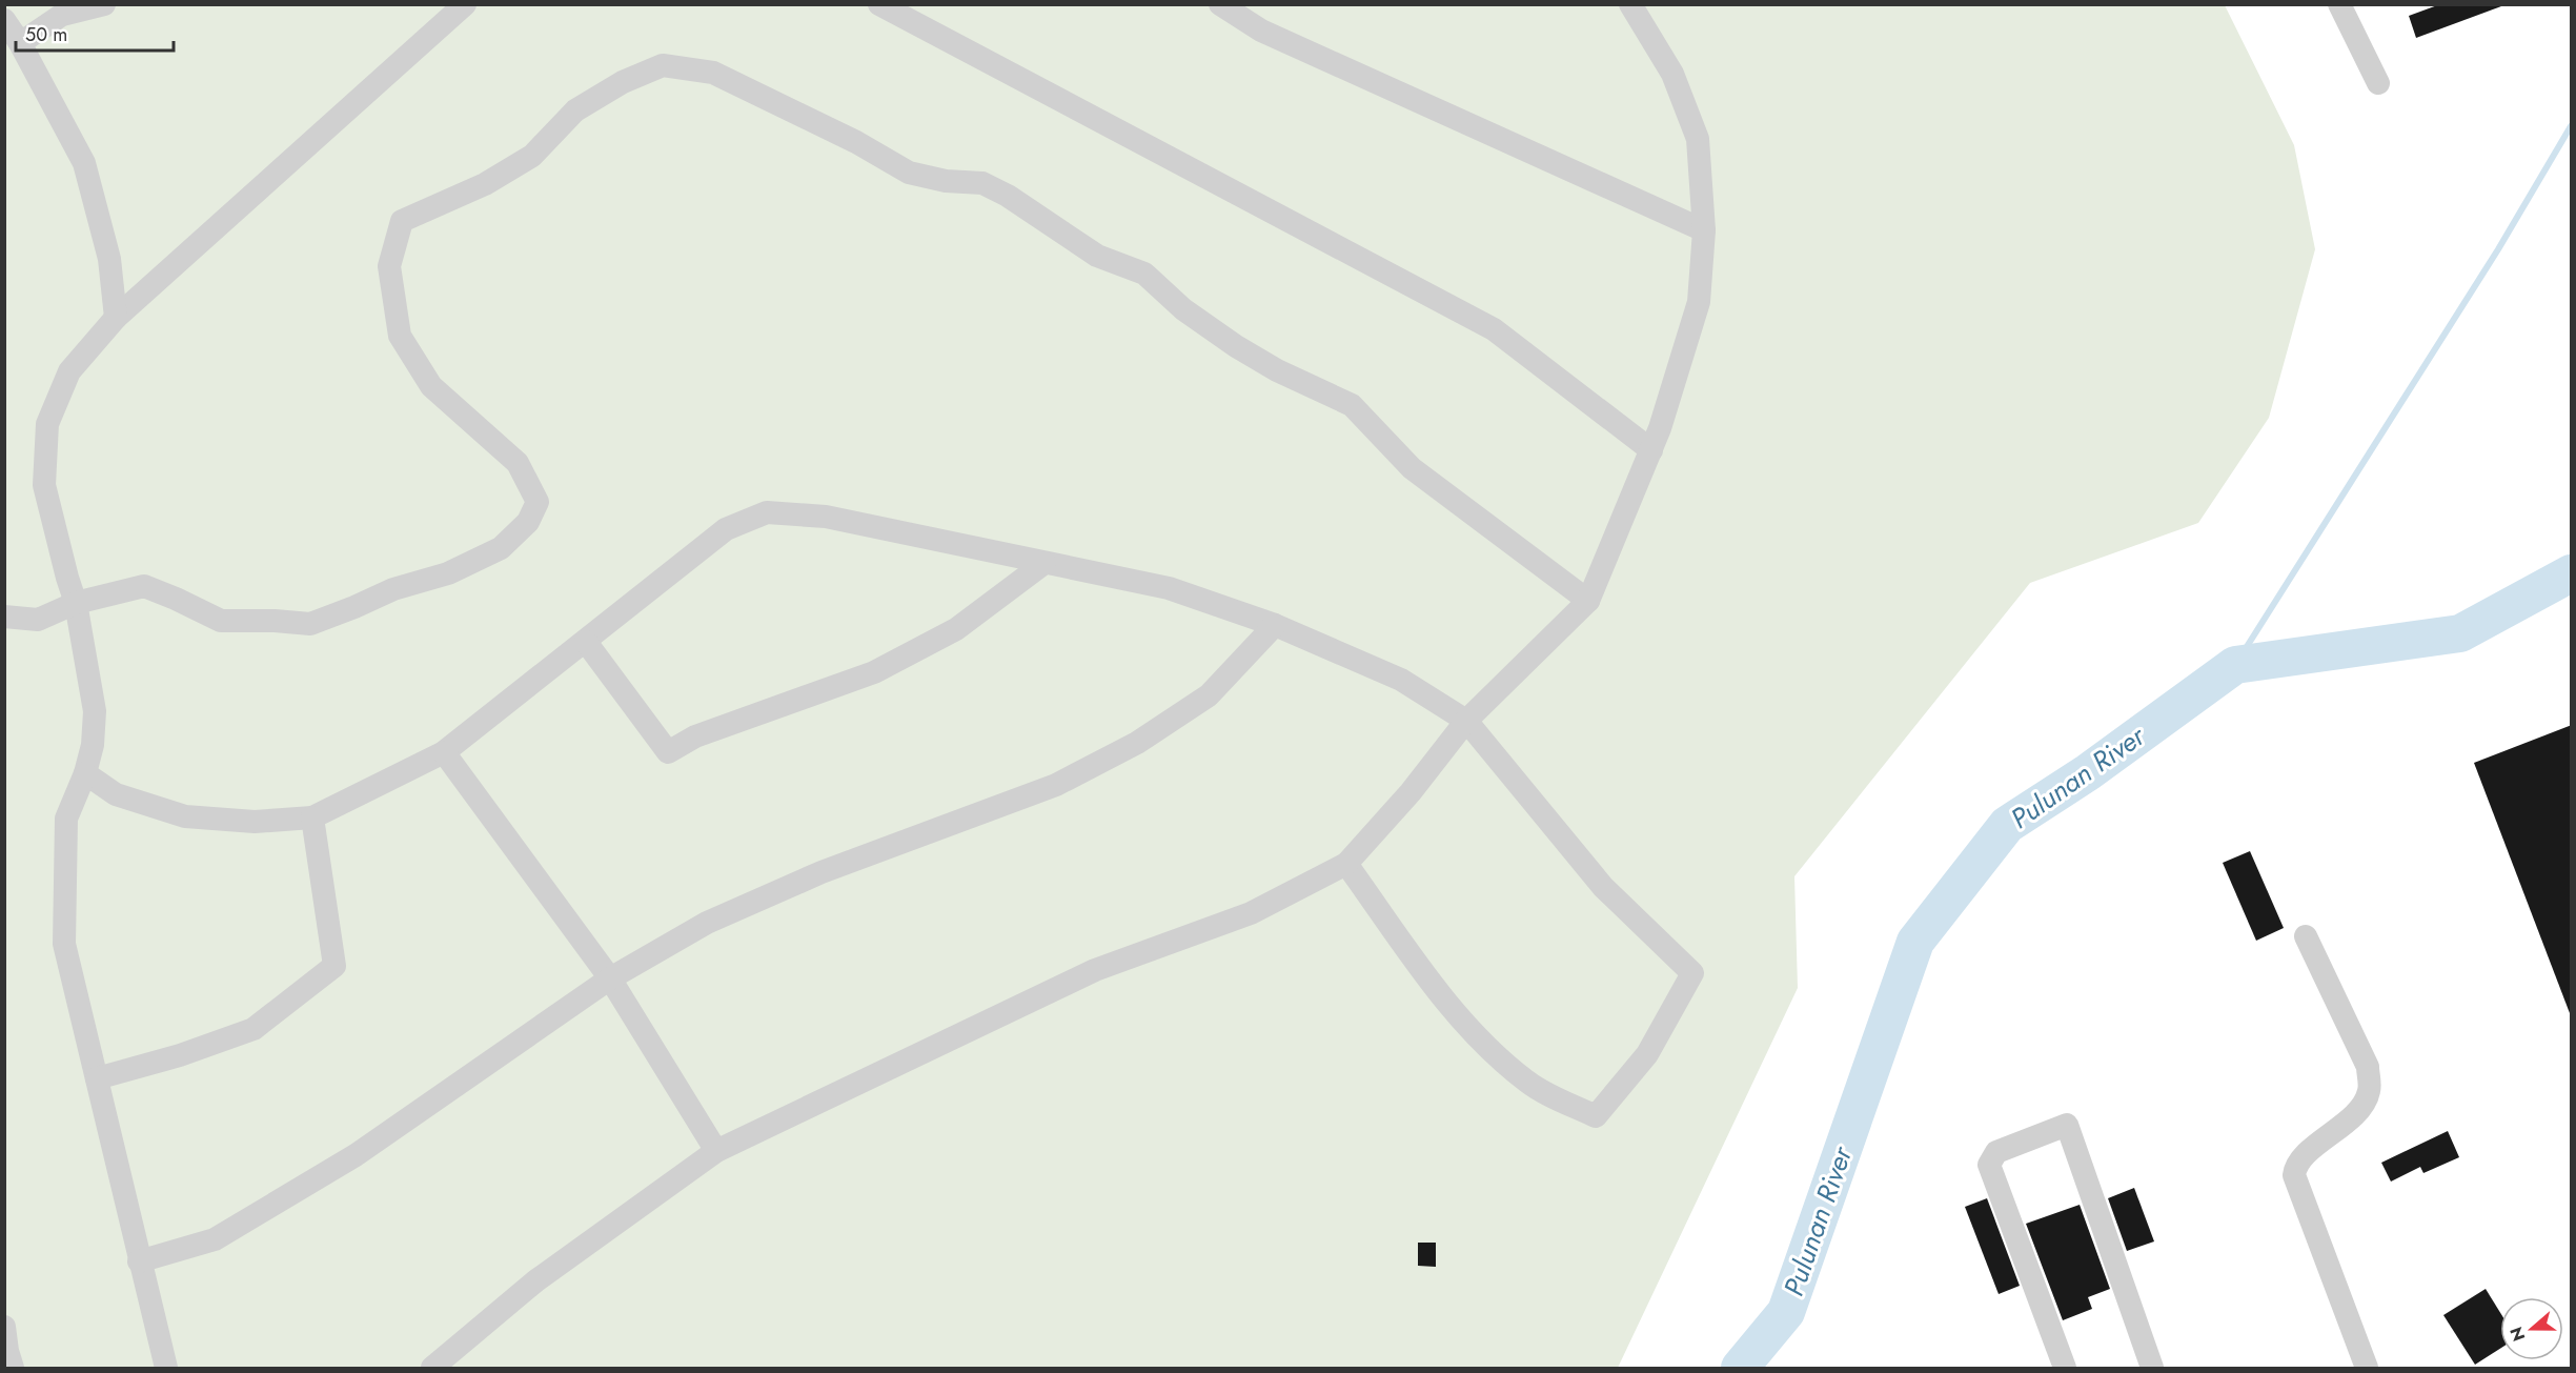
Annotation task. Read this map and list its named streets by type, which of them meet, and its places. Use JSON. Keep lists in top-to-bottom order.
{
  "water": ["Pulunan River"],
  "scale_bar": "50 m",
  "north": "left"
}
